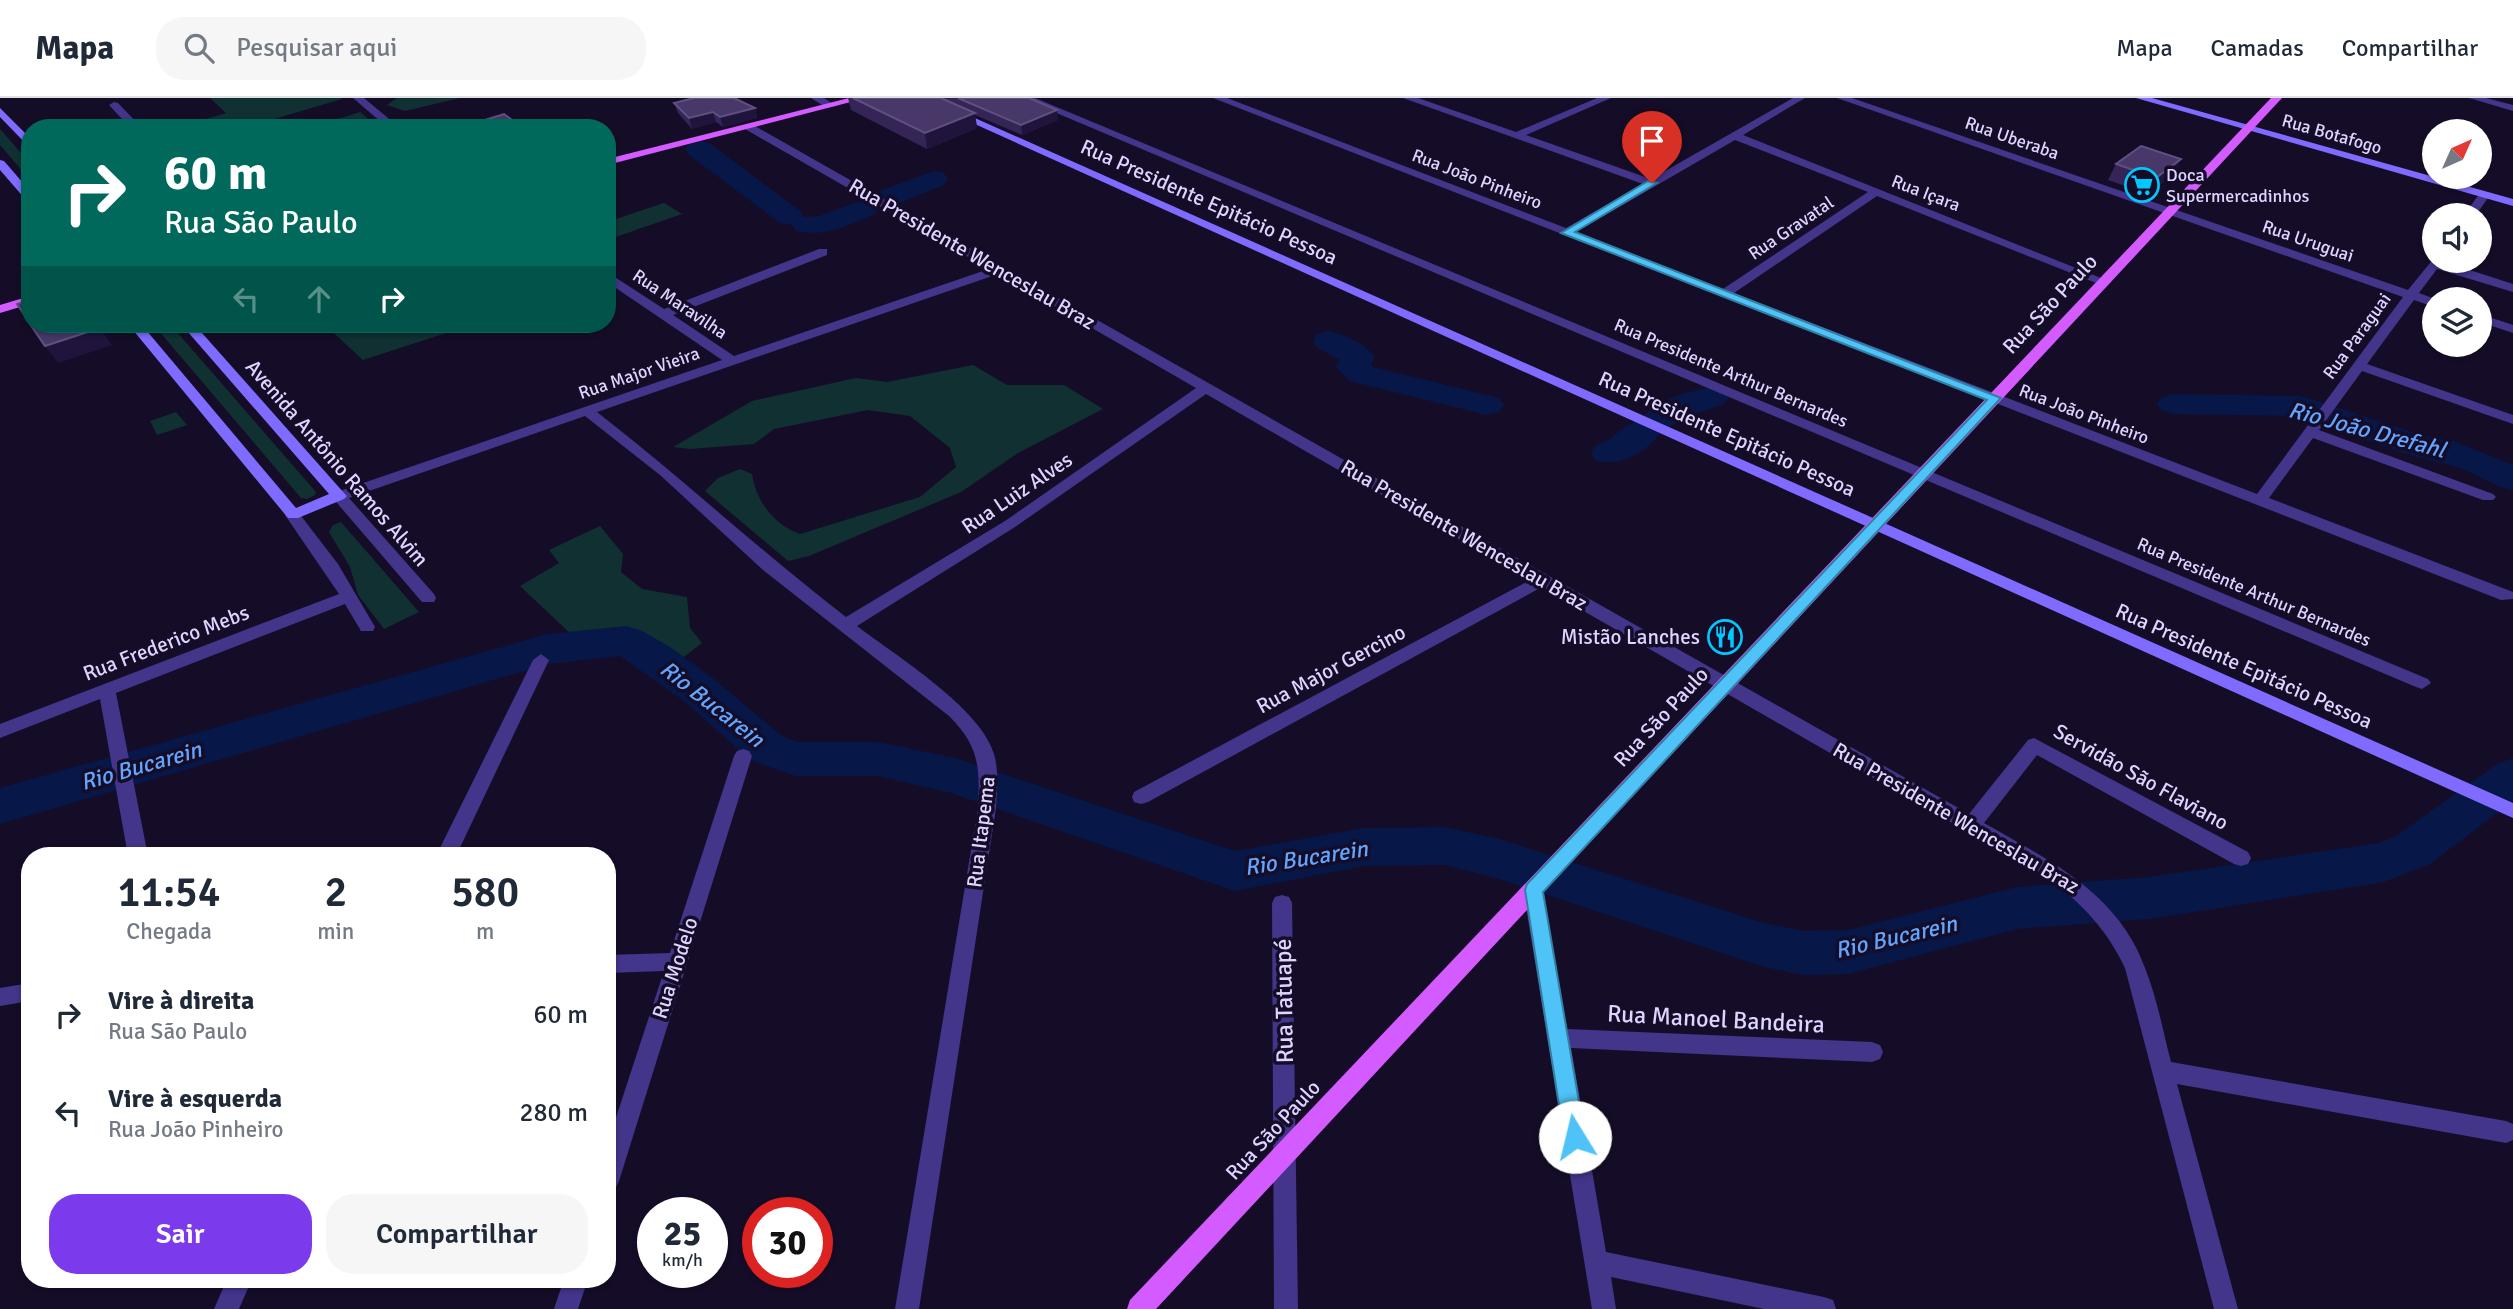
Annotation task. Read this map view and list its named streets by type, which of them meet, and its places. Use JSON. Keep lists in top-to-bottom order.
{
  "streets": {
    "main road": ["Rua São Paulo"],
    "street": [
      "Rua Botafogo",
      "Rua Uberaba",
      "Rua João Pinheiro",
      "Rua Içara",
      "Rua Presidente Epitácio Pessoa",
      "Rua Gravatal",
      "Rua Uruguai",
      "Rua Presidente Wenceslau Braz",
      "Rua Maravilha",
      "Rua Paraguai",
      "Rua Major Vieira",
      "Rua Presidente Arthur Bernardes",
      "Avenida Antônio Ramos Alvim",
      "Rua Luiz Alves",
      "Rua Frederico Mebs",
      "Rua Major Gercino",
      "Servidão São Flaviano",
      "Rua Itapema",
      "Rua Modelo",
      "Rua Tatuapé",
      "Rua Manoel Bandeira"
    ]
  },
  "crossings": [
    ["Rua Botafogo", "Rua São Paulo"],
    ["Rua Uberaba", "Rua Uruguai"],
    ["Rua Uberaba", "Rua São Paulo"],
    ["Rua João Pinheiro", "Rua Gravatal"],
    ["Rua João Pinheiro", "Rua São Paulo"],
    ["Rua João Pinheiro", "Rua Paraguai"],
    ["Rua Içara", "Rua Gravatal"],
    ["Rua Içara", "Rua São Paulo"],
    ["Rua Presidente Epitácio Pessoa", "Rua São Paulo"],
    ["Rua Uruguai", "Rua São Paulo"],
    ["Rua Uruguai", "Rua Paraguai"],
    ["Rua Presidente Wenceslau Braz", "Rua São Paulo"],
    ["Rua Presidente Wenceslau Braz", "Rua Major Vieira"],
    ["Rua Presidente Wenceslau Braz", "Rua Luiz Alves"],
    ["Rua Presidente Wenceslau Braz", "Rua Major Gercino"],
    ["Rua Presidente Wenceslau Braz", "Servidão São Flaviano"],
    ["Rua Maravilha", "Rua Major Vieira"],
    ["Rua São Paulo", "Rua Presidente Arthur Bernardes"],
    ["Rua São Paulo", "Rua Tatuapé"],
    ["Rua Major Vieira", "Avenida Antônio Ramos Alvim"],
    ["Rua Major Vieira", "Rua Itapema"],
    ["Rua Luiz Alves", "Rua Itapema"]
  ],
  "water": ["Rio João Drefahl", "Rio Bucarein"],
  "places": {
    "supermarket": ["Doca Supermercadinhos"],
    "restaurant": ["Mistão Lanches"]
  },
  "north": "top right",
  "page": {
    "header": "Mapa",
    "search": "Pesquisar aqui",
    "nav": ["Mapa", "Camadas", "Compartilhar"],
    "turn": ["60 m", "Rua São Paulo"],
    "eta": [
      "11:54",
      "Chegada",
      "2",
      "min",
      "580",
      "m"
    ],
    "list": [
      {
        "name": "Vire à direita",
        "note": "Rua São Paulo",
        "value": "60 m"
      },
      {
        "name": "Vire à esquerda",
        "note": "Rua João Pinheiro",
        "value": "280 m"
      }
    ],
    "buttons": ["Sair", "Compartilhar"],
    "speed": "25 km/h",
    "limit": "30"
  }
}
